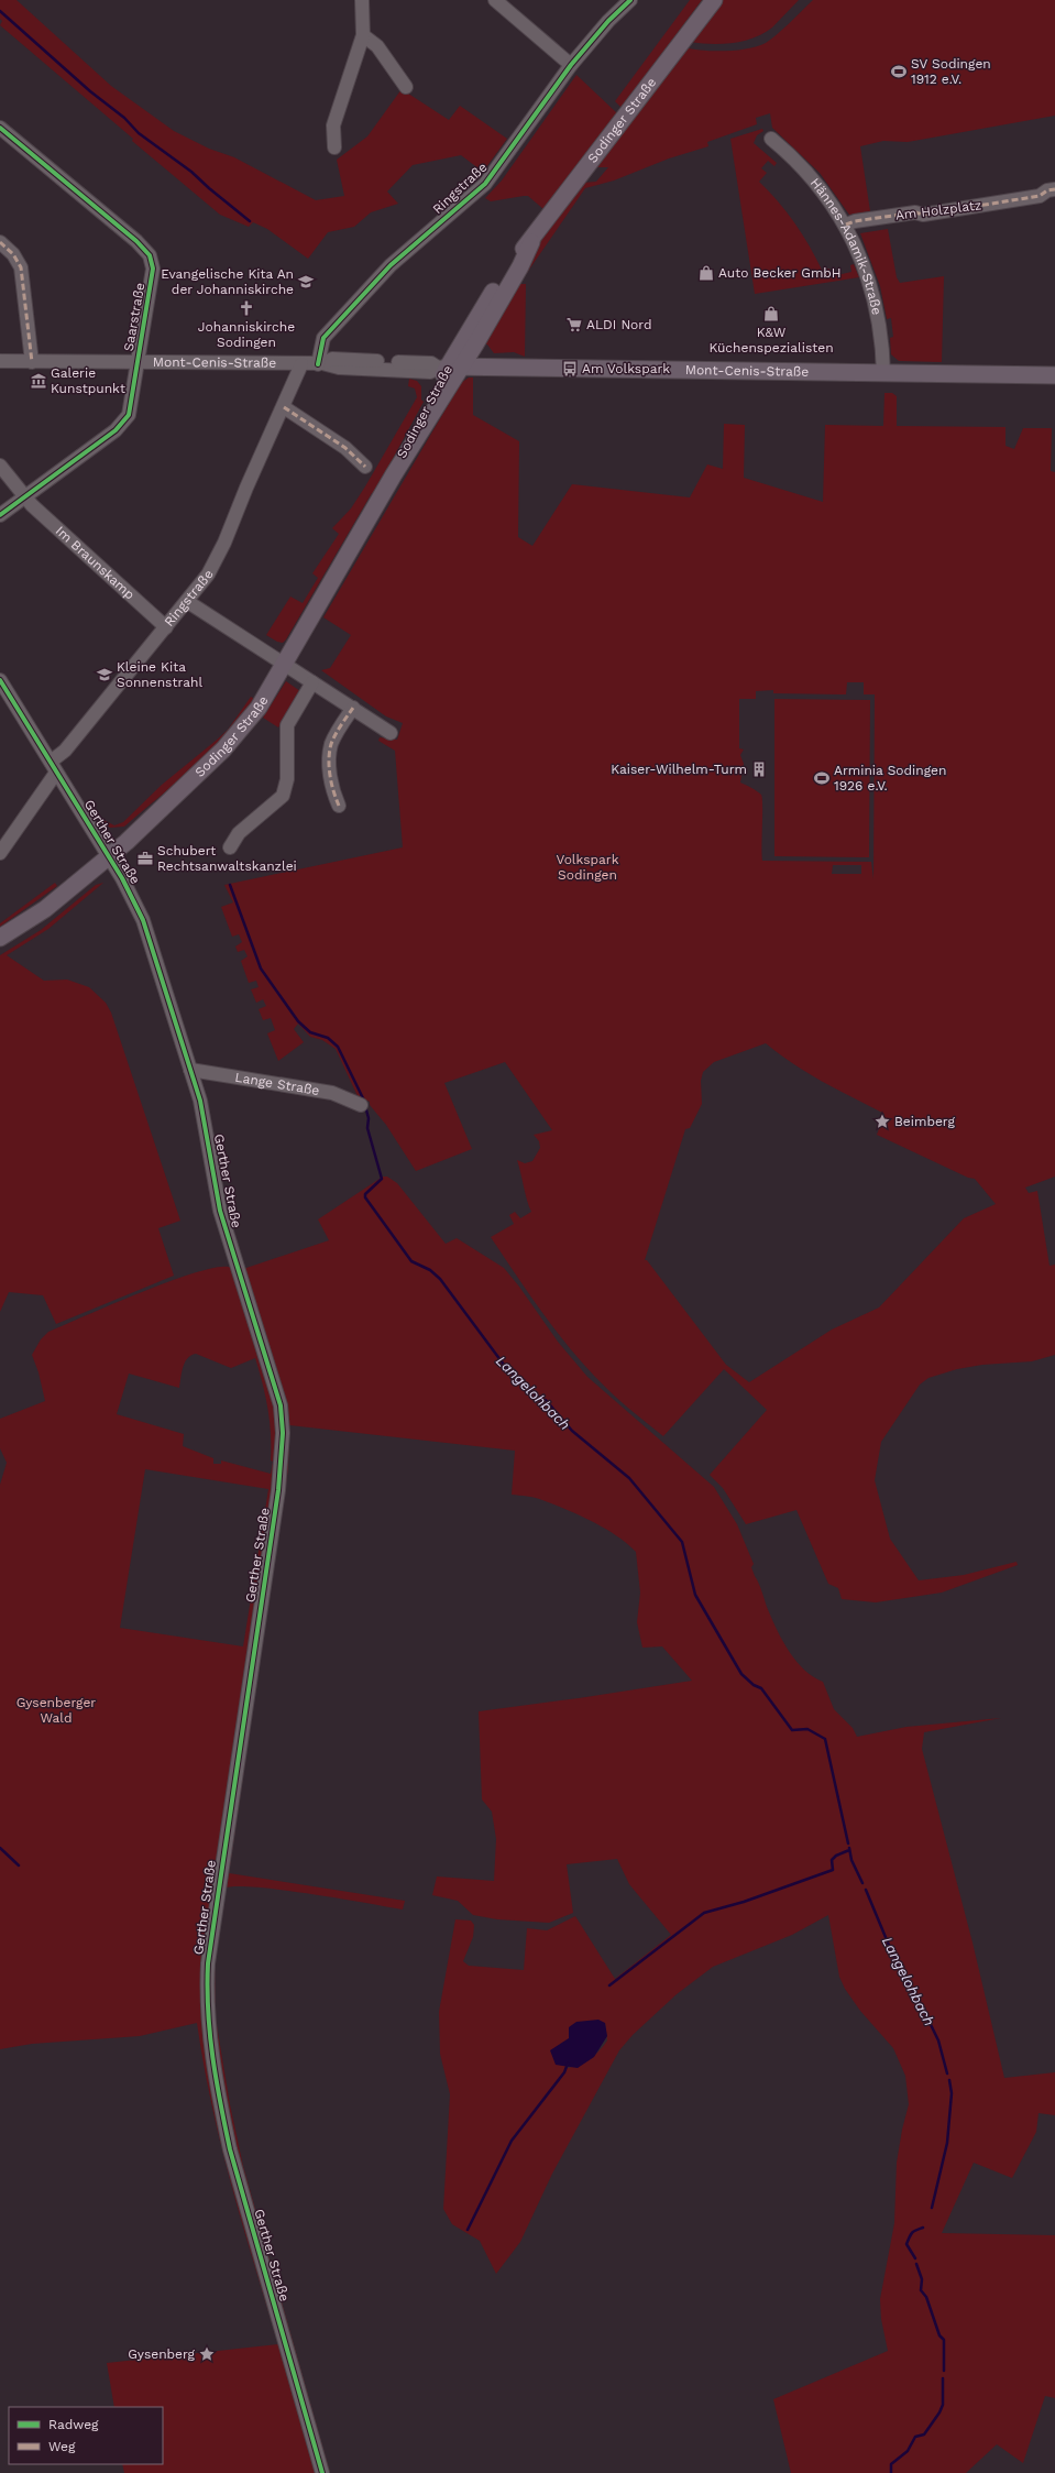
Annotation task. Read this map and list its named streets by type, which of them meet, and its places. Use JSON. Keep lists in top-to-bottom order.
{
  "streets": {
    "main road": ["Sodinger Straße", "Mont-Cenis-Straße"],
    "street": [
      "Ringstraße",
      "Am Holzplatz",
      "Hännes-Adamik-Straße",
      "Saarstraße",
      "Im Braunskamp",
      "Gerther Straße",
      "Lange Straße"
    ]
  },
  "crossings": [
    ["Sodinger Straße", "Mont-Cenis-Straße"],
    ["Sodinger Straße", "Gerther Straße"],
    ["Ringstraße", "Mont-Cenis-Straße"],
    ["Ringstraße", "Im Braunskamp"],
    ["Ringstraße", "Gerther Straße"],
    ["Am Holzplatz", "Hännes-Adamik-Straße"],
    ["Hännes-Adamik-Straße", "Mont-Cenis-Straße"],
    ["Saarstraße", "Mont-Cenis-Straße"],
    ["Saarstraße", "Im Braunskamp"],
    ["Gerther Straße", "Lange Straße"]
  ],
  "water": ["Langelohbach"],
  "parks": ["Volkspark Sodingen", "Gysenberger Wald"],
  "places": {
    "sports": ["SV Sodingen 1912 e.V.", "Arminia Sodingen 1926 e.V."],
    "shop": ["Auto Becker GmbH", "K&W Küchenspezialisten"],
    "school or university": ["Evangelische Kita An der Johanniskirche", "Kleine Kita Sonnenstrahl"],
    "church": ["Johanniskirche Sodingen"],
    "supermarket": ["ALDI Nord"],
    "bus stop": ["Am Volkspark"],
    "museum": ["Galerie Kunstpunkt"],
    "building": ["Kaiser-Wilhelm-Turm"],
    "office": ["Schubert Rechtsanwaltskanzlei"],
    "place": ["Beimberg", "Gysenberg"]
  },
  "legend": ["Radweg", "Weg"]
}
